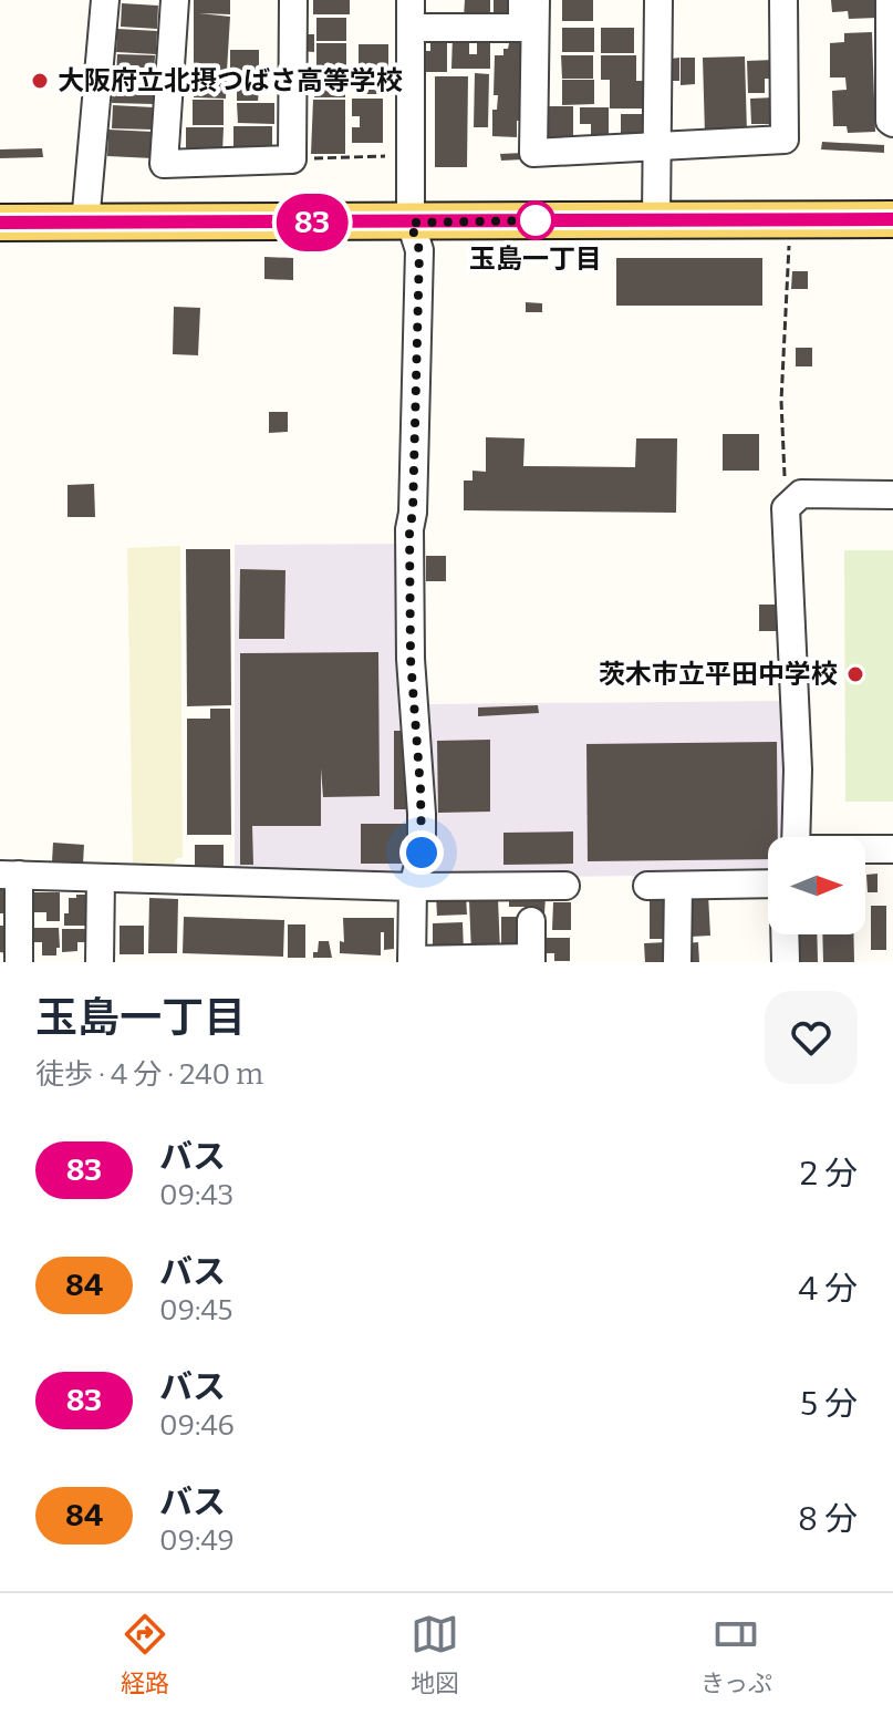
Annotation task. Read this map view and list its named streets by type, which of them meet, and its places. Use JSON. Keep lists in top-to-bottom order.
{
  "places": ["大阪府立北摂つばさ高等学校", "玉島一丁目", "茨木市立平田中学校"],
  "lines": ["bus line 83"],
  "north": "right",
  "page": {
    "on_map": "83",
    "heading": ["玉島一丁目", "徒歩 · 4 分 · 240 m"],
    "list": [
      {
        "mark": "83",
        "name": "バス",
        "note": "09:43",
        "value": "2 分"
      },
      {
        "mark": "84",
        "name": "バス",
        "note": "09:45",
        "value": "4 分"
      },
      {
        "mark": "83",
        "name": "バス",
        "note": "09:46",
        "value": "5 分"
      },
      {
        "mark": "84",
        "name": "バス",
        "note": "09:49",
        "value": "8 分"
      }
    ],
    "tabs": ["経路", "地図", "きっぷ"]
  }
}
